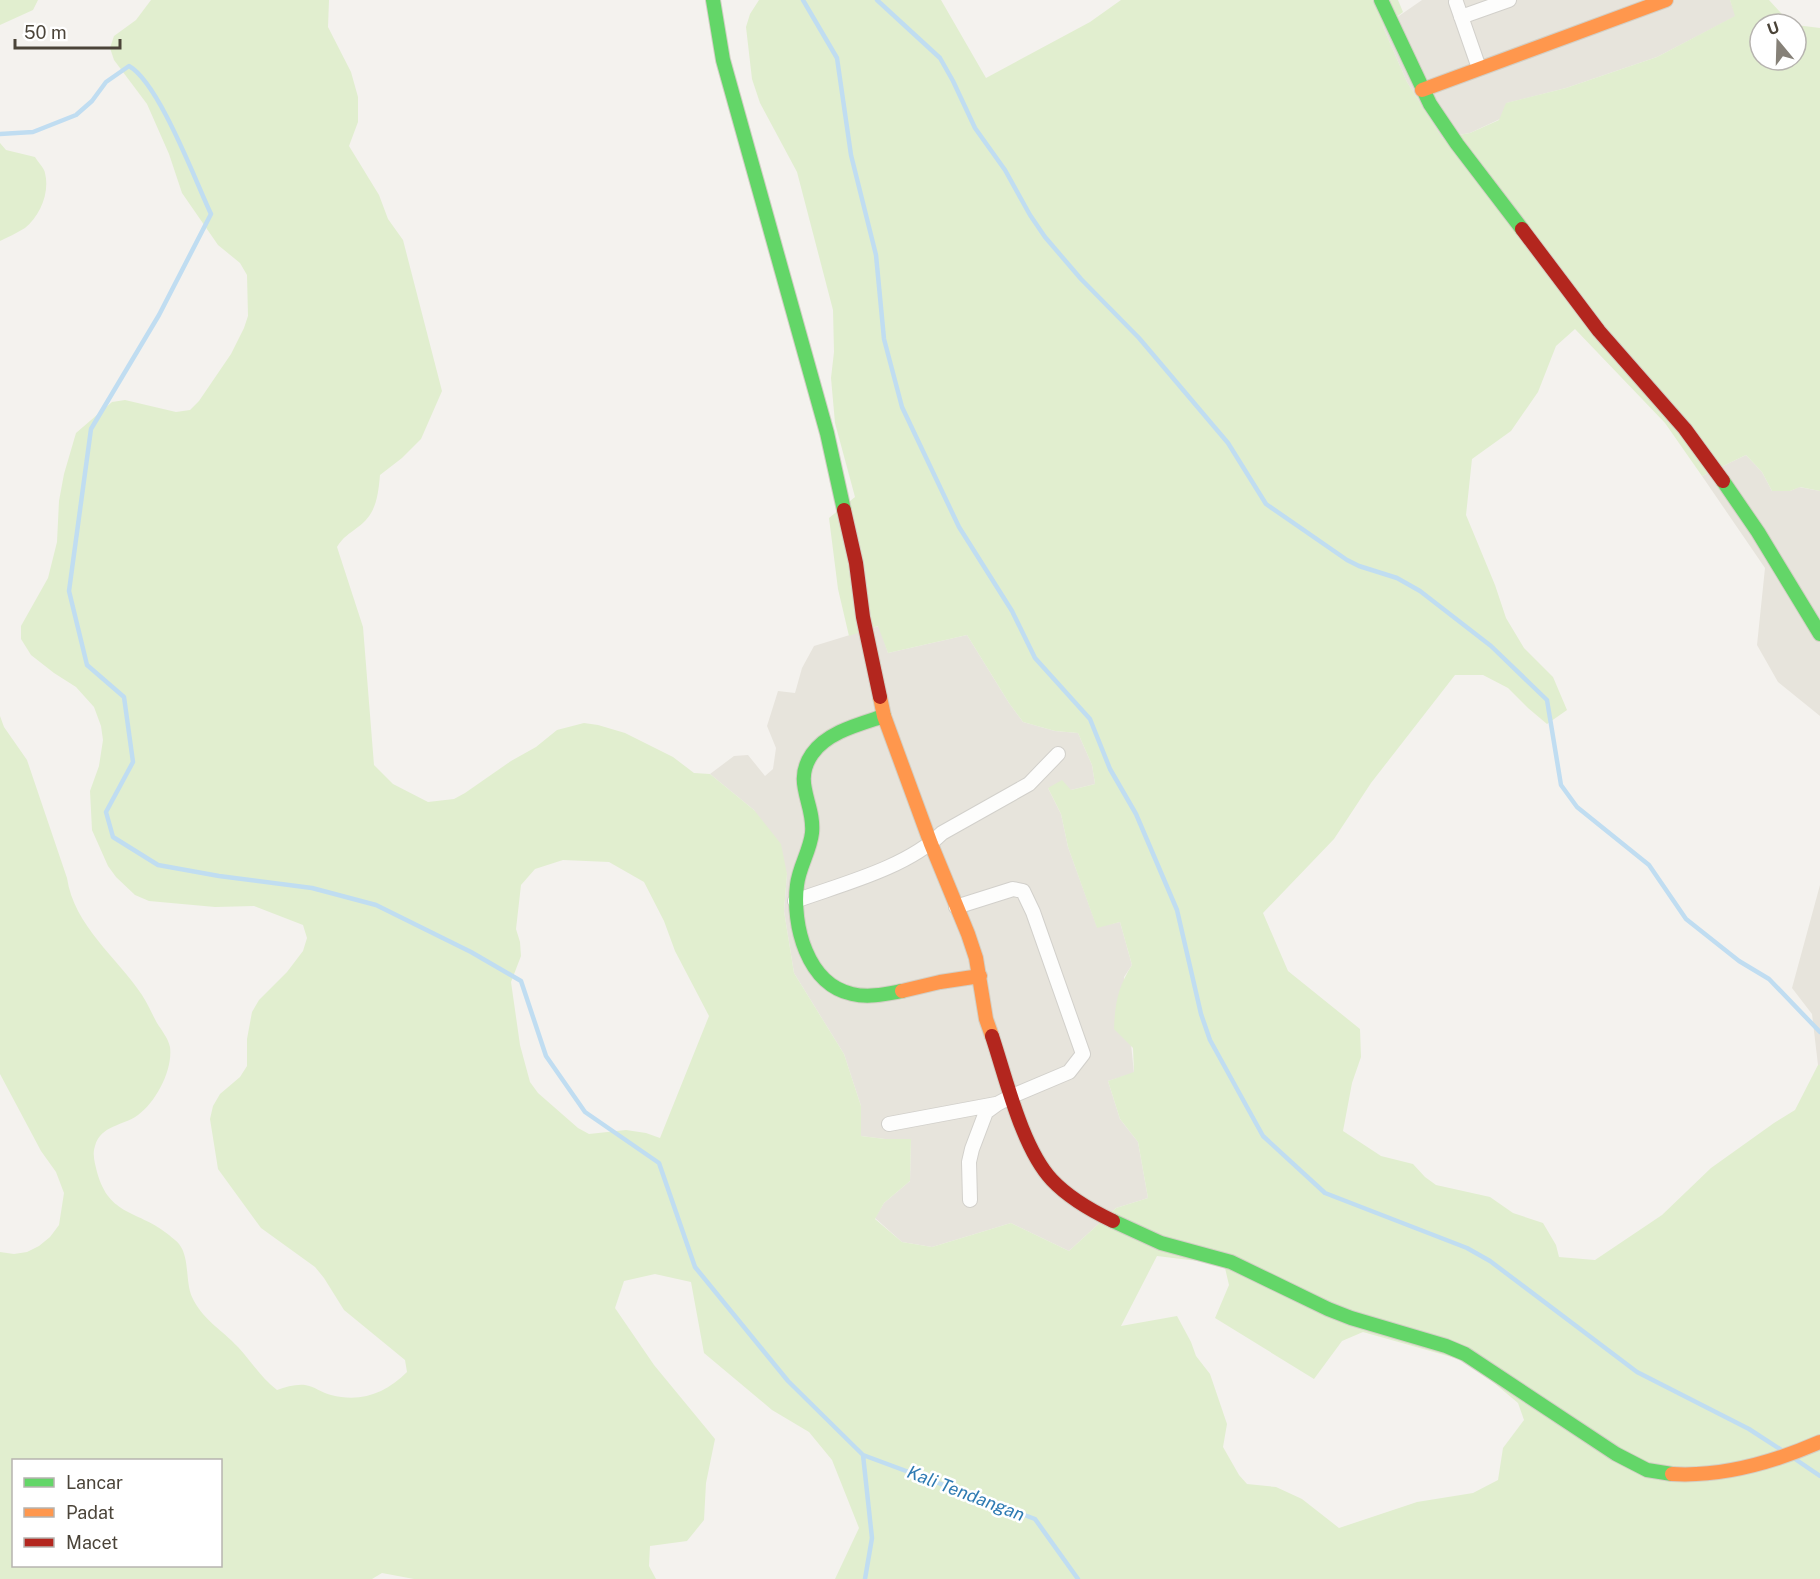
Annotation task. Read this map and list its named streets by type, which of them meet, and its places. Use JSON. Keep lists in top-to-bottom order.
{
  "water": ["Kali Tendangan"],
  "legend": ["Lancar", "Padat", "Macet"],
  "scale_bar": "50 m",
  "north": "top"
}
